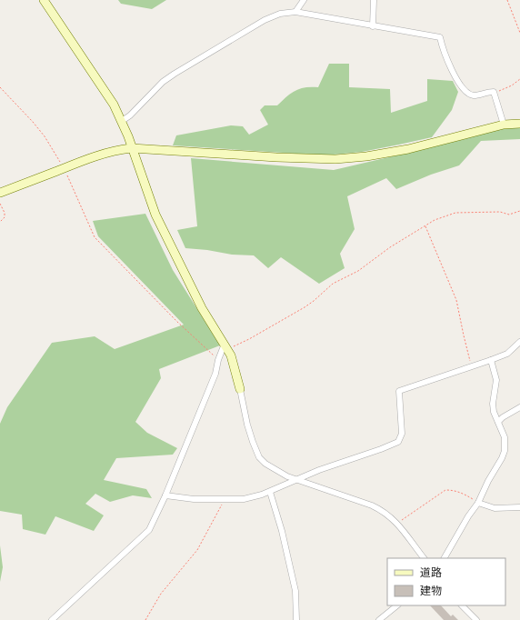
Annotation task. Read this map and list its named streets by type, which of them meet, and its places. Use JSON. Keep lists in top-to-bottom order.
{
  "legend": ["道路", "建物"]
}
